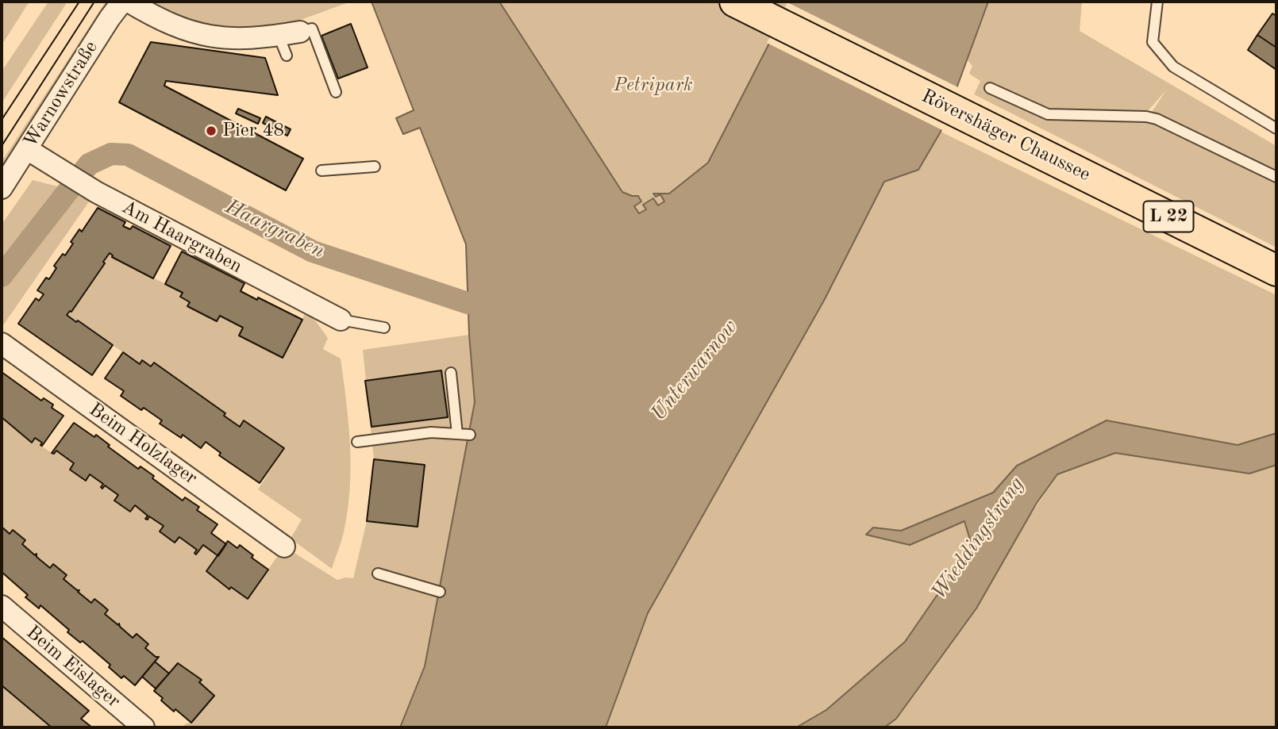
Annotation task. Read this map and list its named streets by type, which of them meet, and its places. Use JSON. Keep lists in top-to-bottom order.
{
  "streets": {
    "main road": ["Rövershäger Chaussee", "L 22"],
    "street": [
      "Warnowstraße",
      "Am Haargraben",
      "Beim Holzlager",
      "Beim Eislager"
    ]
  },
  "crossings": [
    ["Warnowstraße", "Am Haargraben"]
  ],
  "water": ["Haargraben", "Unterwarnow", "Wieddingstrang"],
  "parks": ["Petripark"],
  "places": ["Pier 48"]
}
